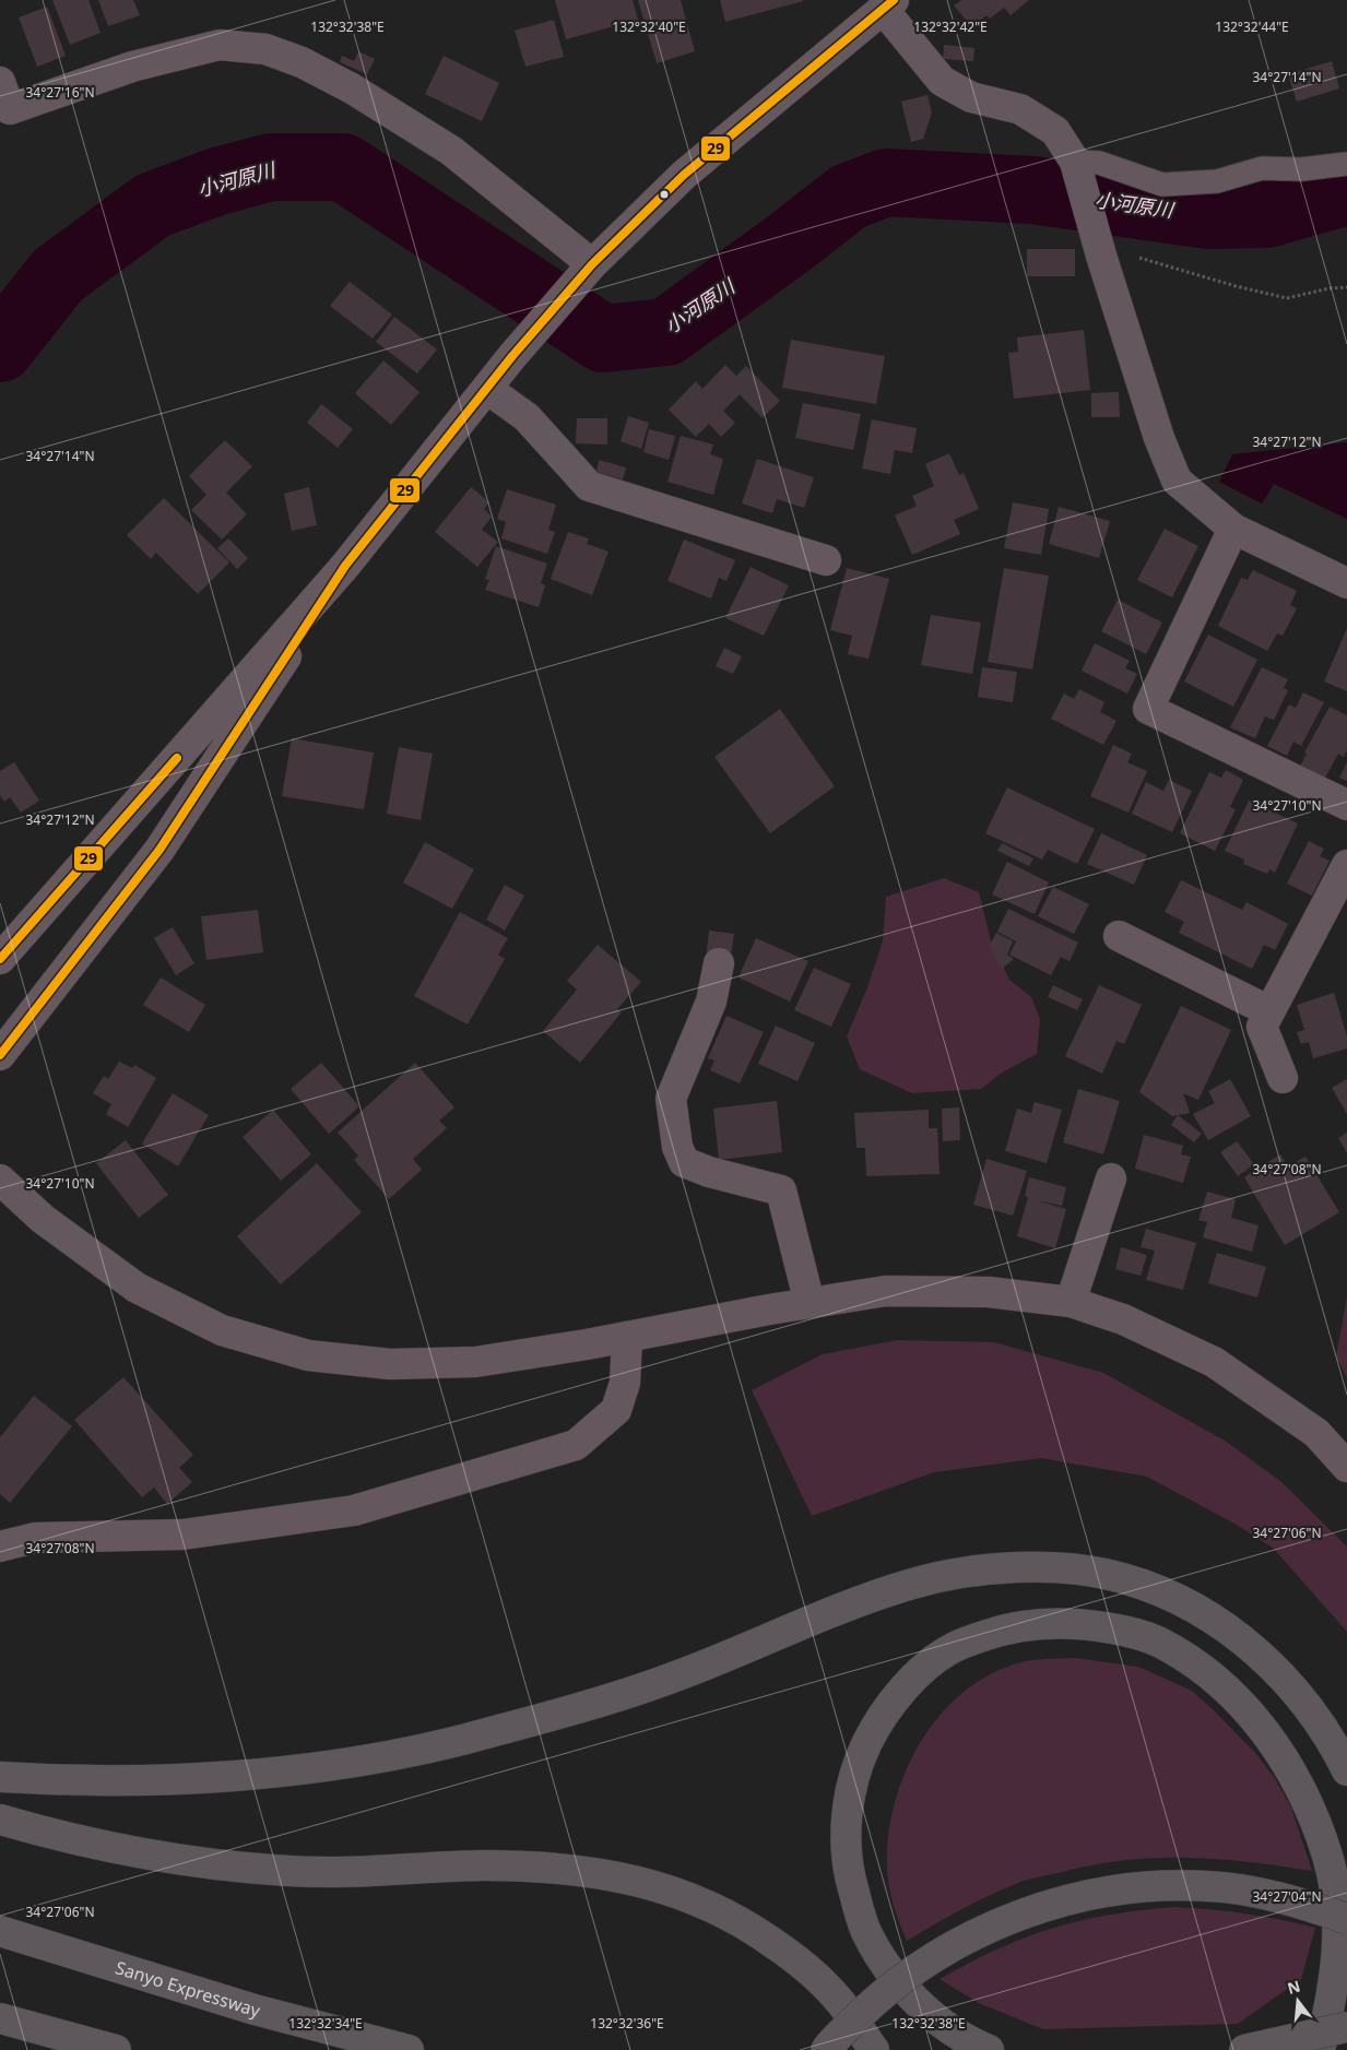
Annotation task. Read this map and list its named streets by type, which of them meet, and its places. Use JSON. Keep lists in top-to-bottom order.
{
  "streets": {
    "highway": ["Sanyo Expressway"]
  },
  "water": ["小河原川"],
  "lines": ["transit line 29"],
  "north": "top",
  "coordinates": [
    "132°32'38\"E",
    "132°32'40\"E",
    "132°32'42\"E",
    "132°32'44\"E",
    "34°27'14\"N",
    "34°27'16\"N",
    "34°27'12\"N",
    "34°27'10\"N",
    "34°27'08\"N",
    "34°27'06\"N",
    "34°27'04\"N",
    "132°32'34\"E",
    "132°32'36\"E"
  ]
}
